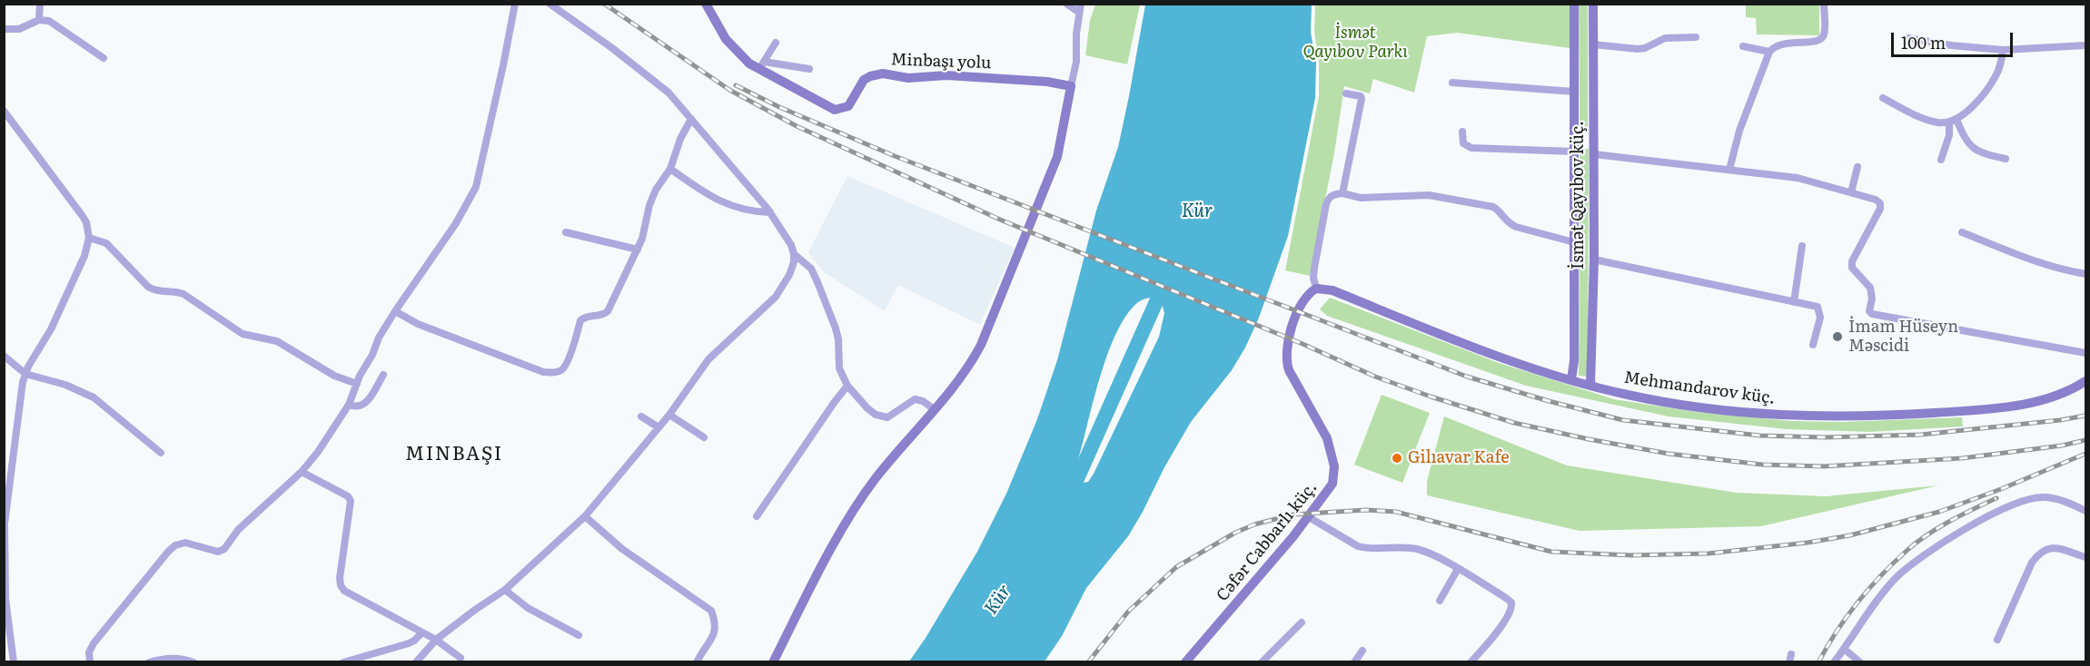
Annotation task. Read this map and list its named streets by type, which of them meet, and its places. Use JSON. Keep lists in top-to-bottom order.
{
  "streets": {
    "street": [
      "Minbaşı yolu",
      "İsmət Qayıbov küç.",
      "Mehmandarov küç.",
      "Cəfər Cabbarlı küç."
    ]
  },
  "crossings": [
    ["İsmət Qayıbov küç.", "Mehmandarov küç."],
    ["Mehmandarov küç.", "Cəfər Cabbarlı küç."]
  ],
  "districts": ["MINBAŞI"],
  "water": ["Kür"],
  "parks": ["İsmət Qayıbov Parkı"],
  "places": ["İmam Hüseyn Məscidi", "Gilıavar Kafe"],
  "scale_bar": "100 m"
}
